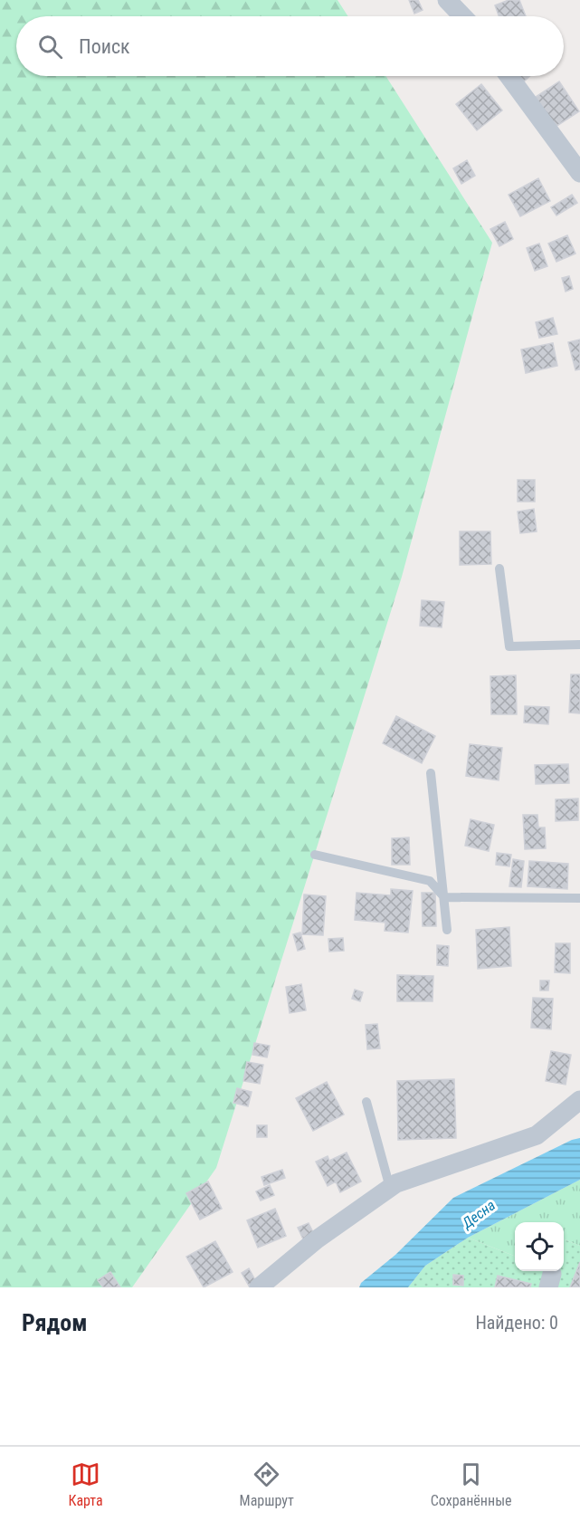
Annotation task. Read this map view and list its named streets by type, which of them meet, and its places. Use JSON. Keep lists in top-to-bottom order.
{
  "water": ["Десна"],
  "page": {
    "search": "Поиск",
    "heading": ["Рядом", "Найдено: 0"],
    "nav": ["Карта", "Маршрут", "Сохранённые"]
  }
}
